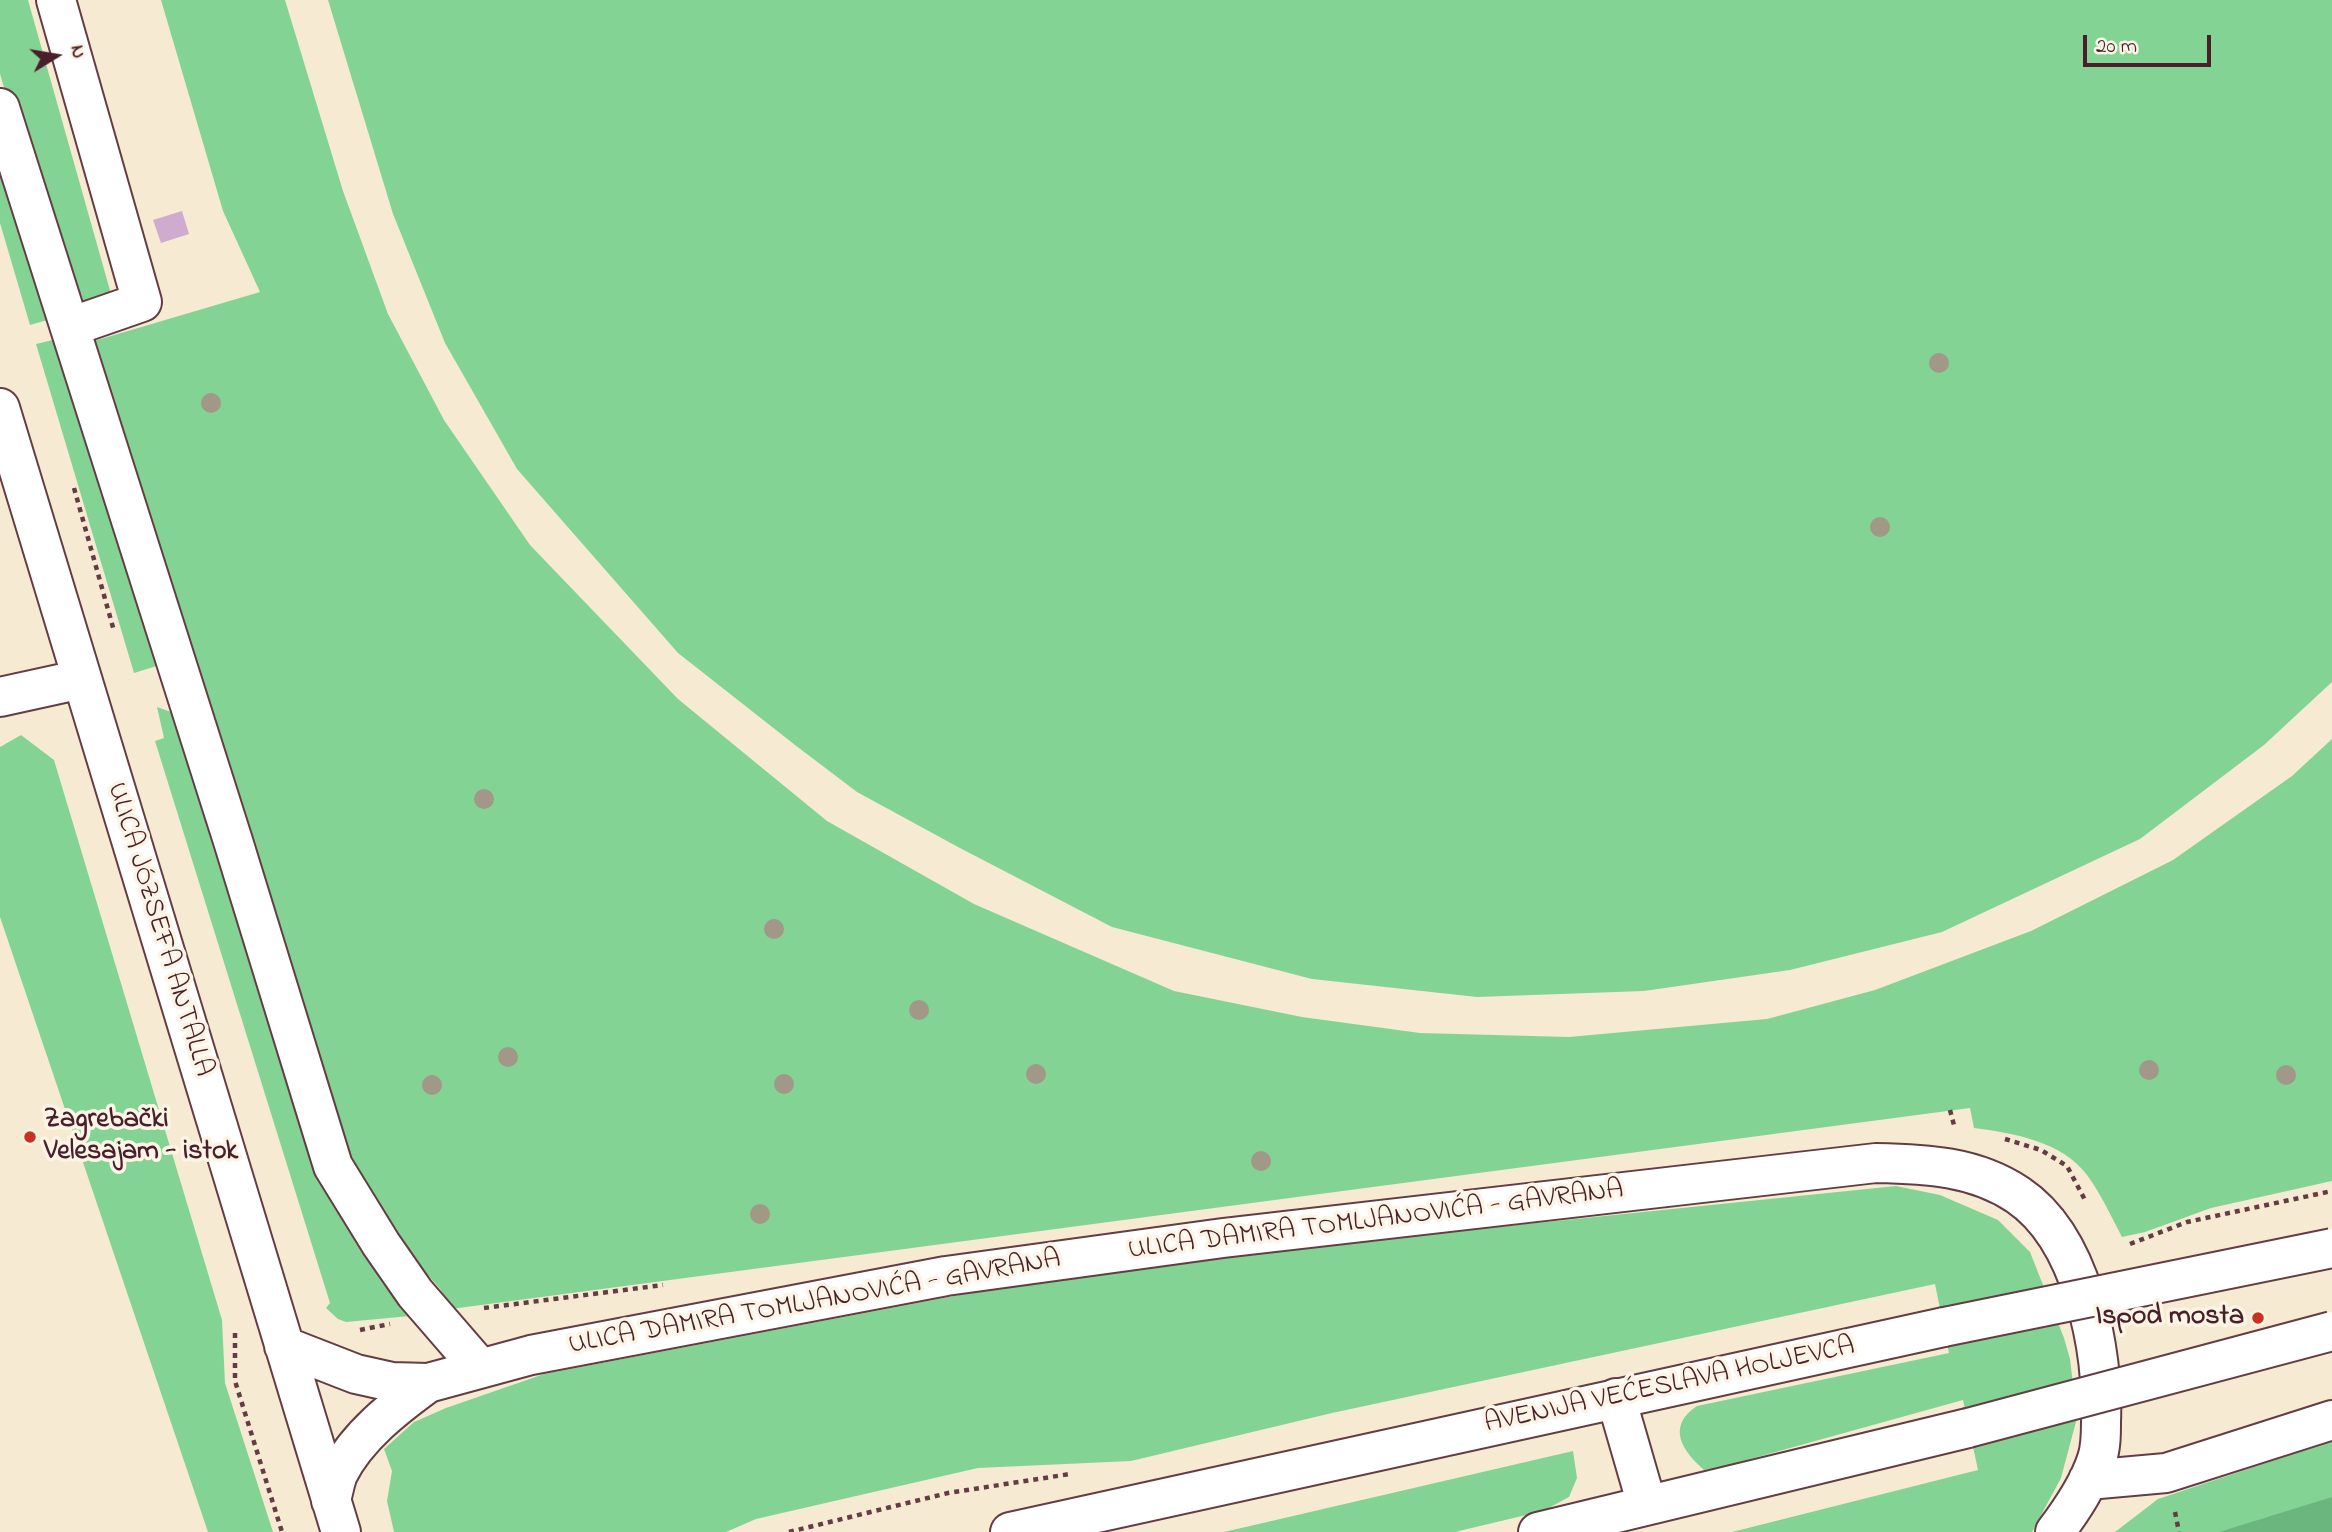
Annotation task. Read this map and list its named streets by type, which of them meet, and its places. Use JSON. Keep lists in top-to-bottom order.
{
  "streets": {
    "street": ["ULICA JÓZSEFA ANTALLA", "ULICA DAMIRA TOMLJANOVIĆA - GAVRANA", "AVENIJA VEĆESLAVA HOLJEVCA"]
  },
  "crossings": [
    ["ULICA JÓZSEFA ANTALLA", "ULICA DAMIRA TOMLJANOVIĆA - GAVRANA"]
  ],
  "places": ["Zagrebački Velesajam - istok", "Ispod mosta"],
  "scale_bar": "20 m",
  "north": "right"
}
